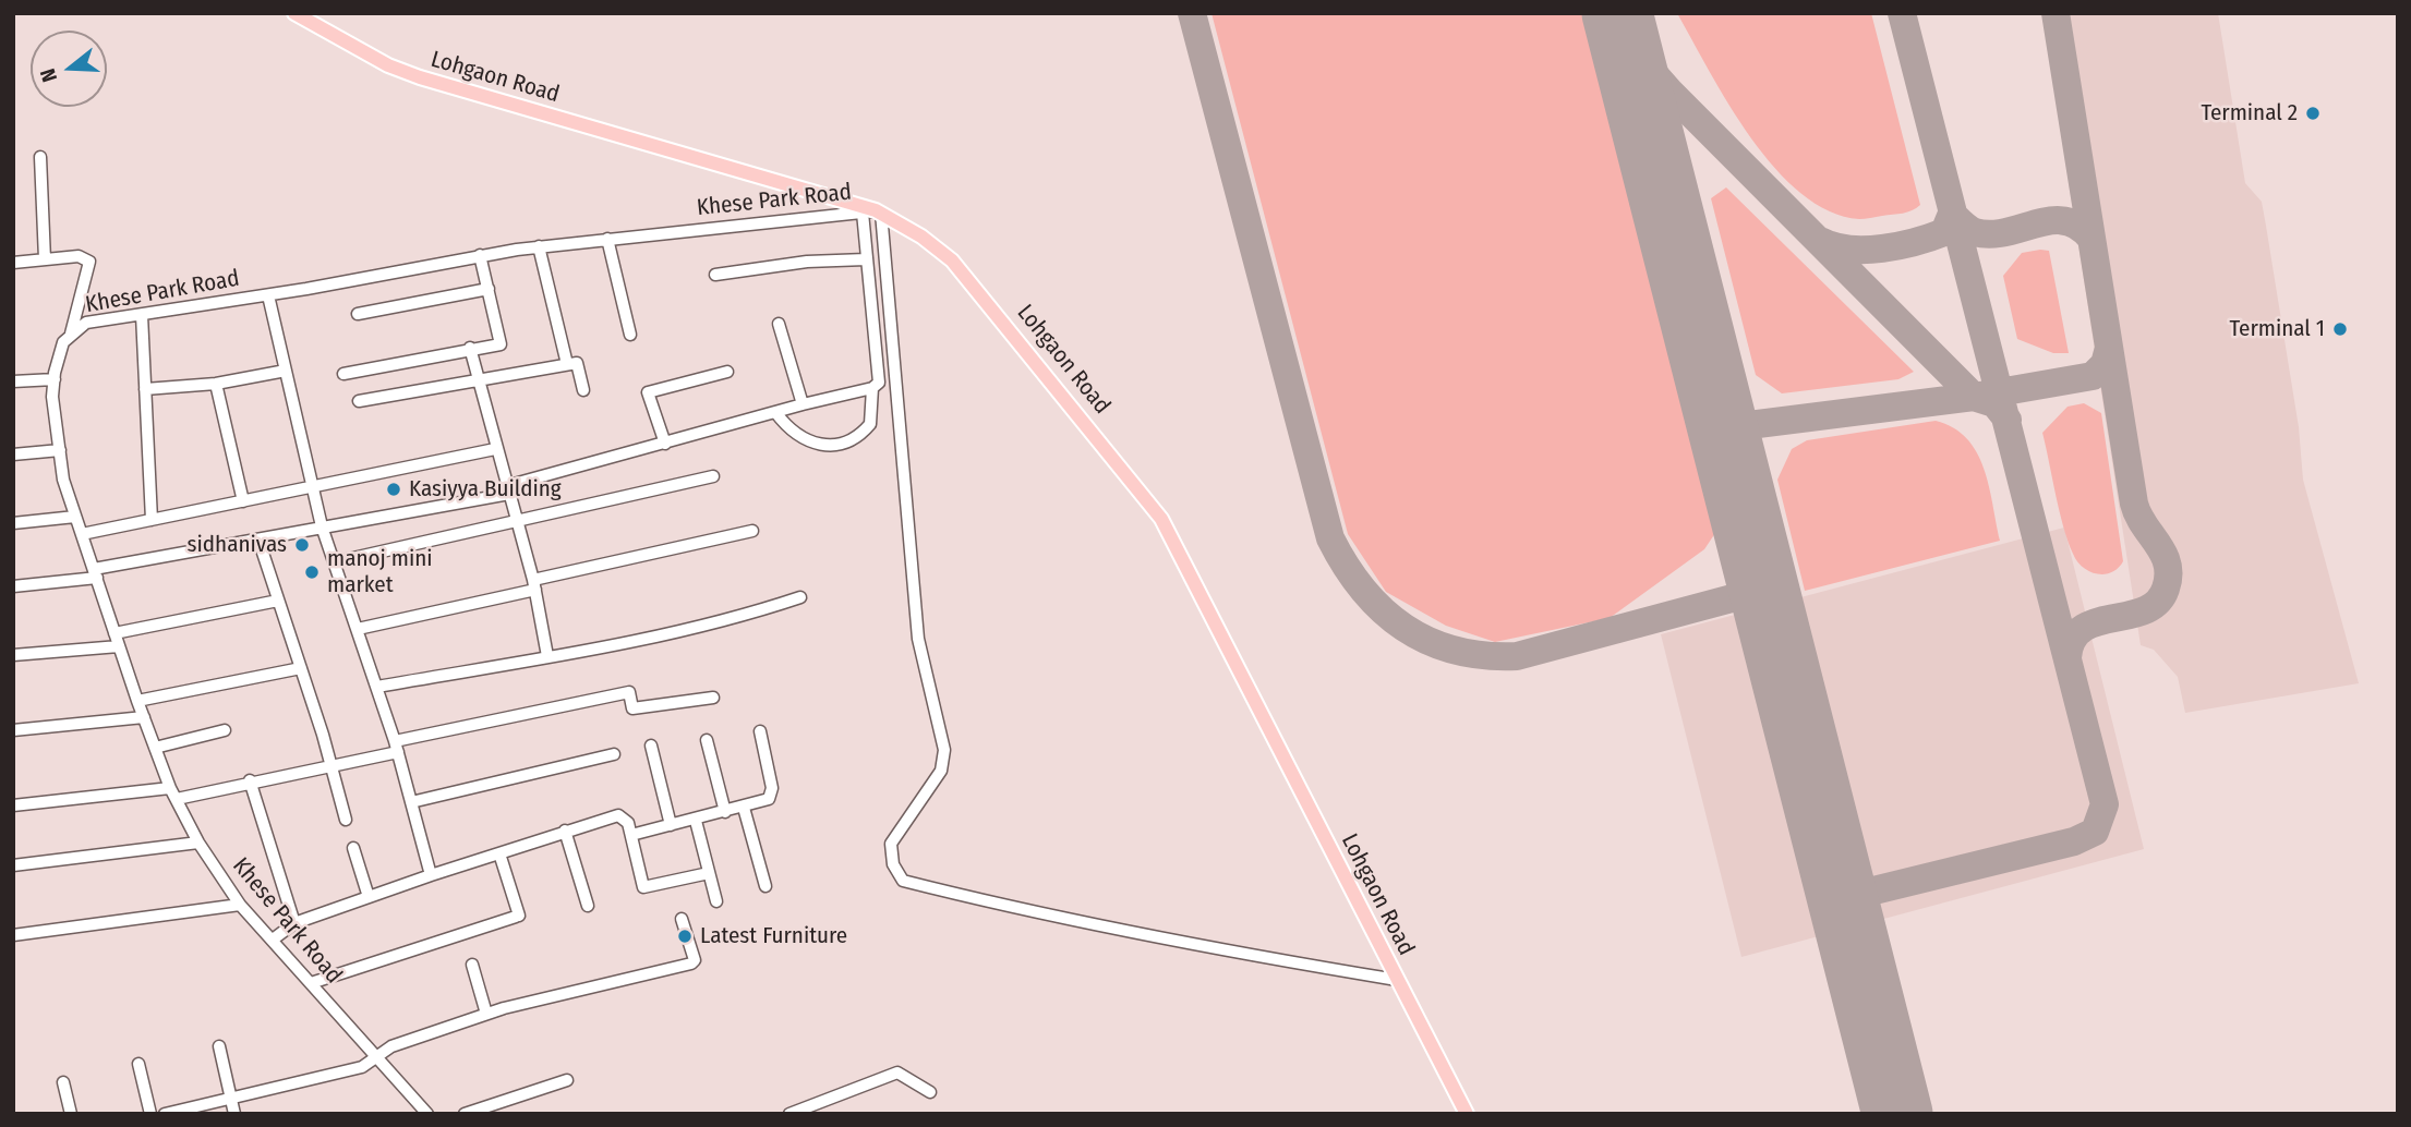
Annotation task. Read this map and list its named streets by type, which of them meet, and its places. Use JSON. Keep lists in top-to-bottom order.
{
  "streets": {
    "main road": ["Lohgaon Road"],
    "street": ["Khese Park Road"]
  },
  "crossings": [
    ["Lohgaon Road", "Khese Park Road"]
  ],
  "places": [
    "Terminal 2",
    "Terminal 1",
    "Kasiyya Building",
    "sidhanivas",
    "manoj mini market",
    "Latest Furniture"
  ],
  "north": "left"
}
